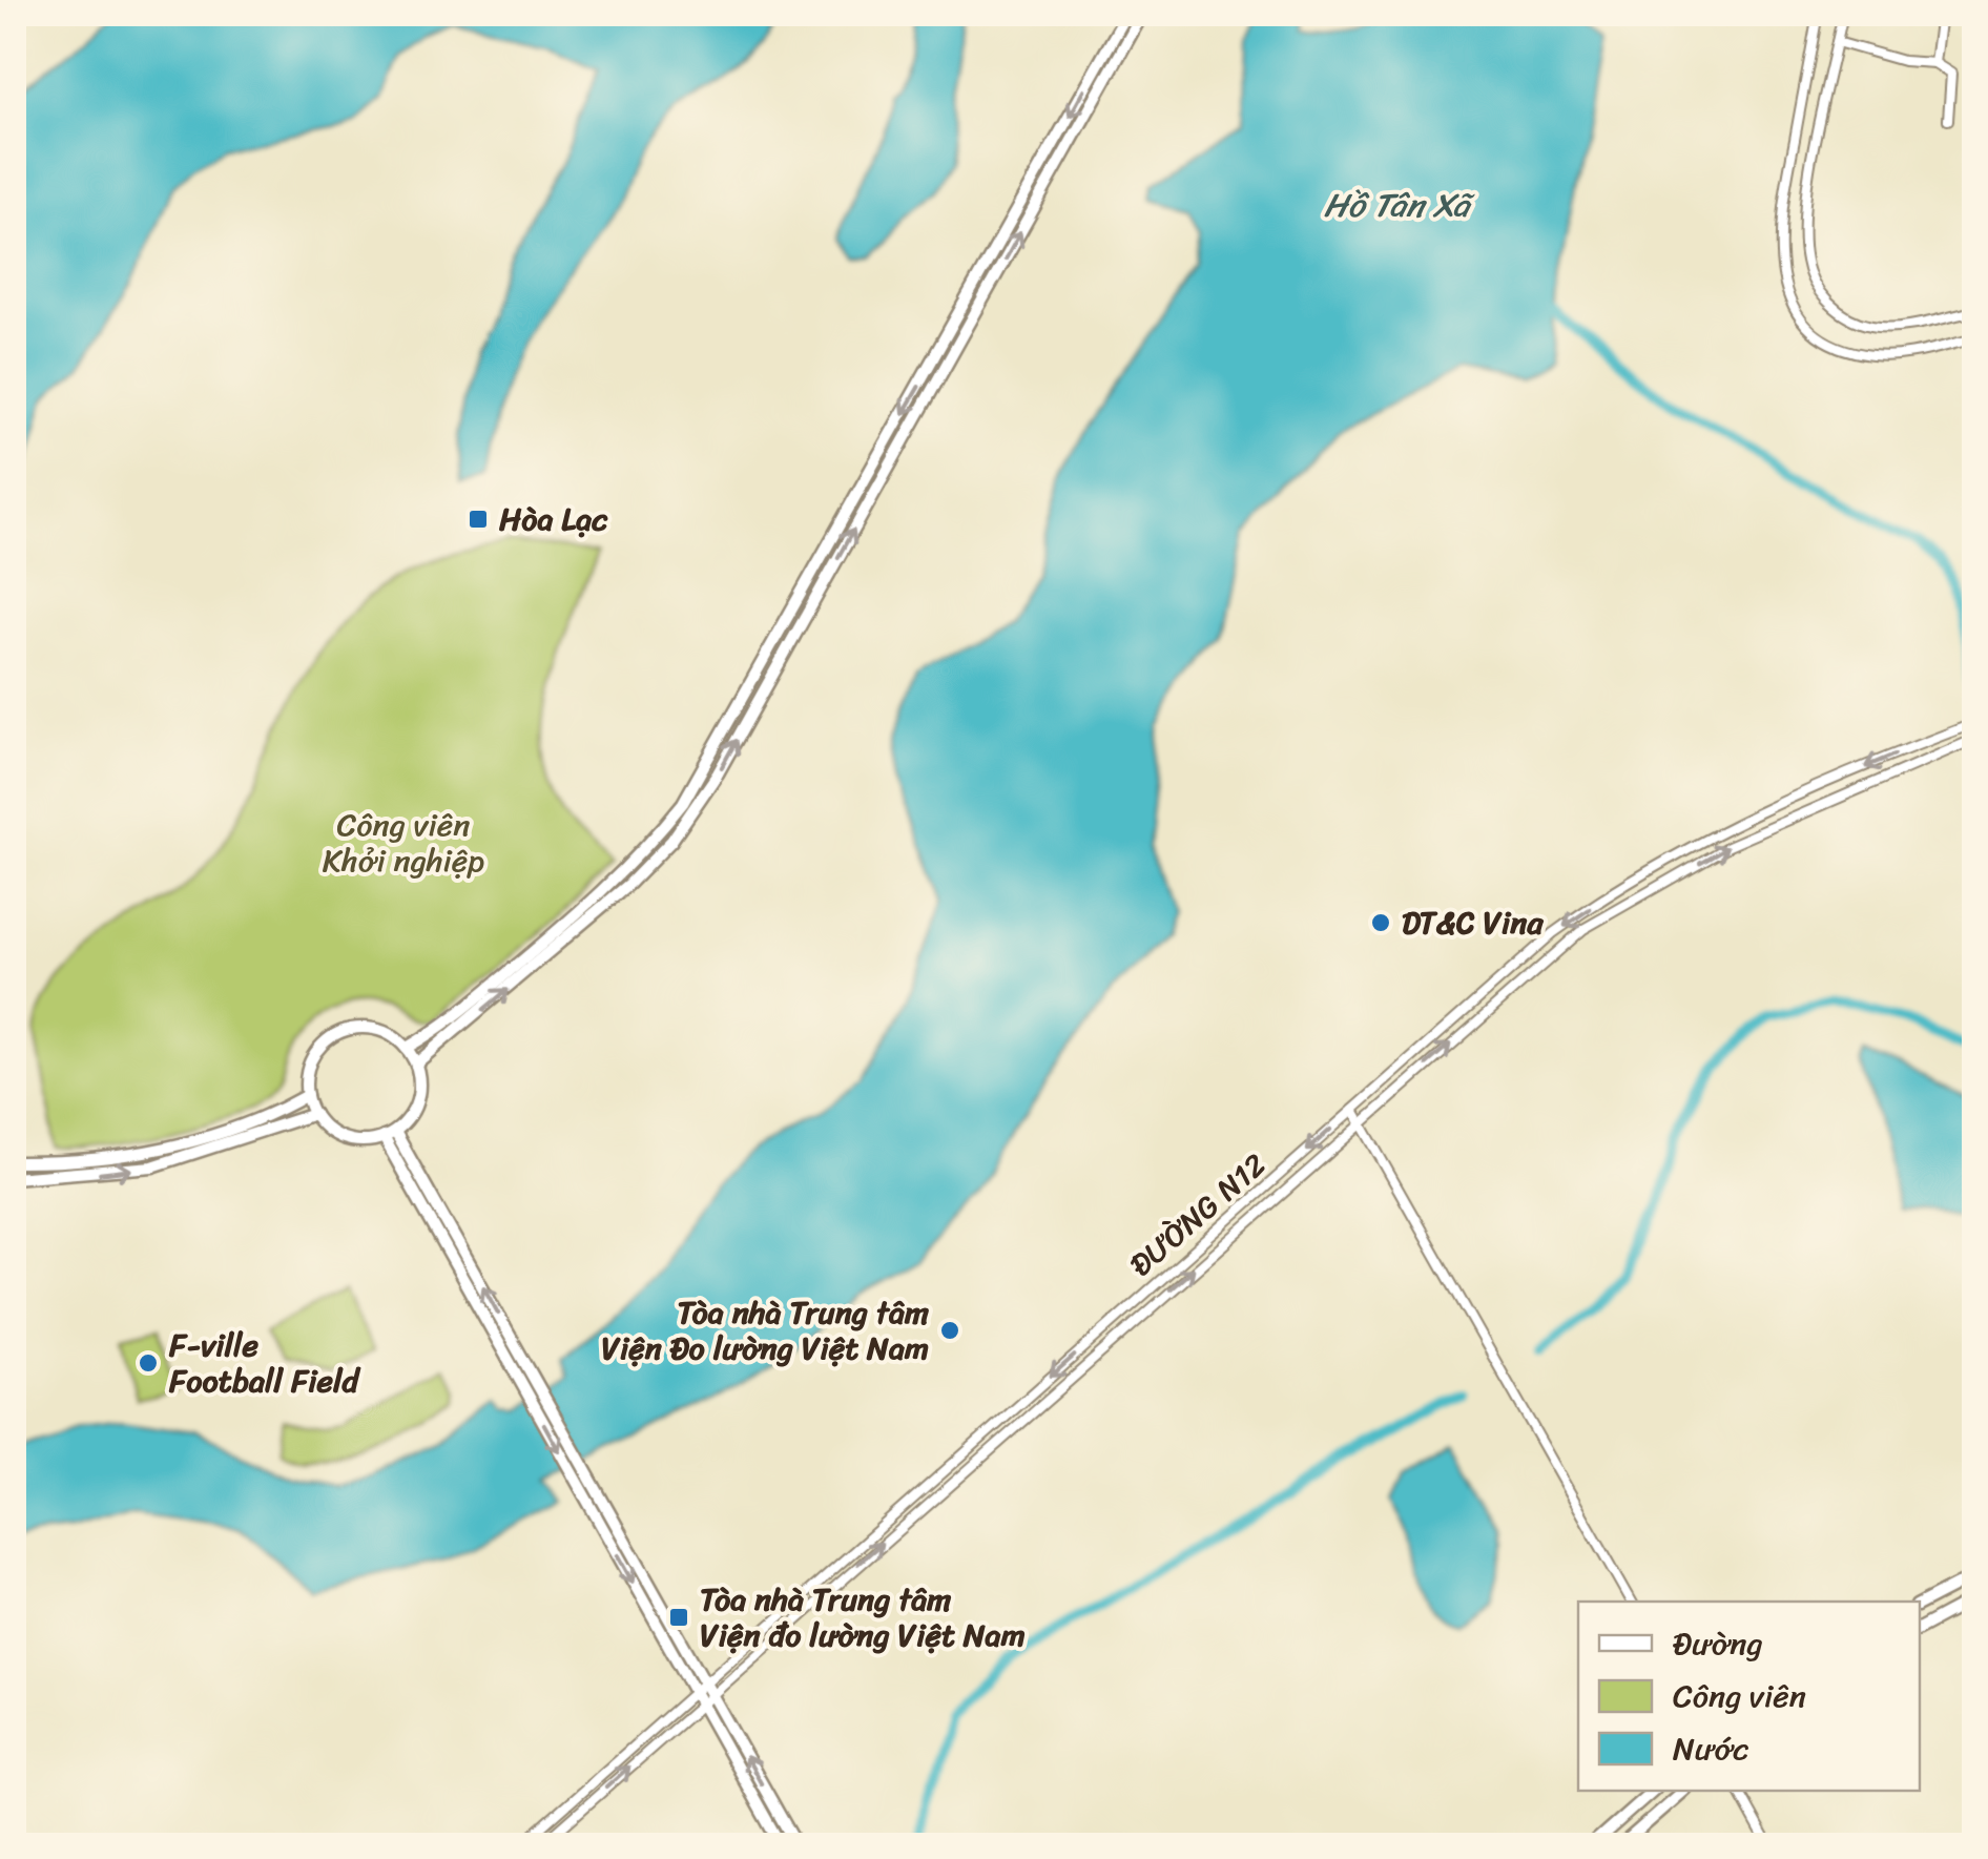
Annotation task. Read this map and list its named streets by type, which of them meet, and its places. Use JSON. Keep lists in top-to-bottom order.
{
  "streets": {
    "street": ["ĐƯỜNG N12"]
  },
  "water": ["Hồ Tân Xã"],
  "parks": ["Công viên Khởi nghiệp"],
  "places": {
    "transit": ["Hòa Lạc", "Tòa nhà Trung tâm Viện đo lường Việt Nam"],
    "other": ["DT&C Vina", "Tòa nhà Trung tâm Viện Đo lường Việt Nam", "F-ville Football Field"]
  },
  "legend": ["Đường", "Công viên", "Nước"]
}
